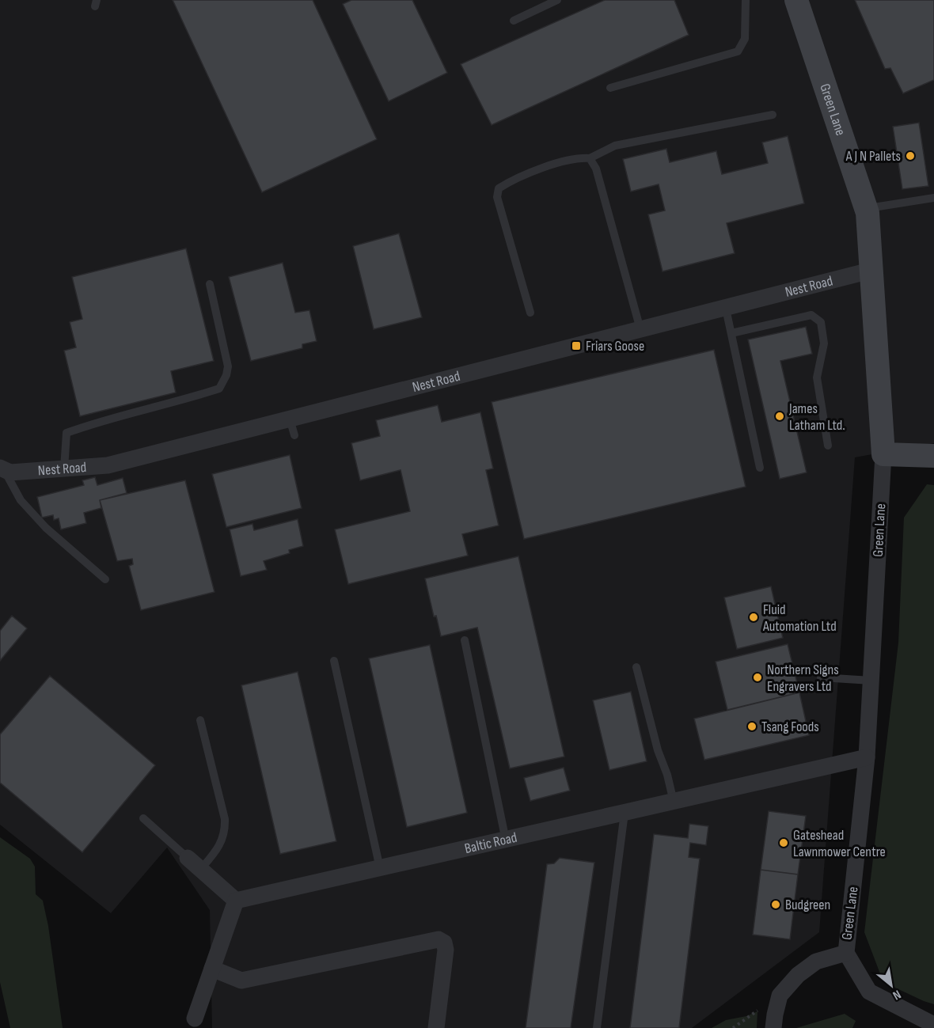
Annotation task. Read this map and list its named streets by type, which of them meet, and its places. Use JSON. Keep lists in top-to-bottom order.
{
  "streets": {
    "street": ["Green Lane", "Nest Road", "Baltic Road"]
  },
  "crossings": [
    ["Green Lane", "Nest Road"],
    ["Green Lane", "Baltic Road"]
  ],
  "places": {
    "other": [
      "A J N Pallets",
      "James Latham Ltd.",
      "Fluid Automation Ltd",
      "Northern Signs Engravers Ltd",
      "Tsang Foods",
      "Gateshead Lawnmower Centre",
      "Budgreen"
    ],
    "transit": ["Friars Goose"]
  },
  "north": "bottom right"
}
